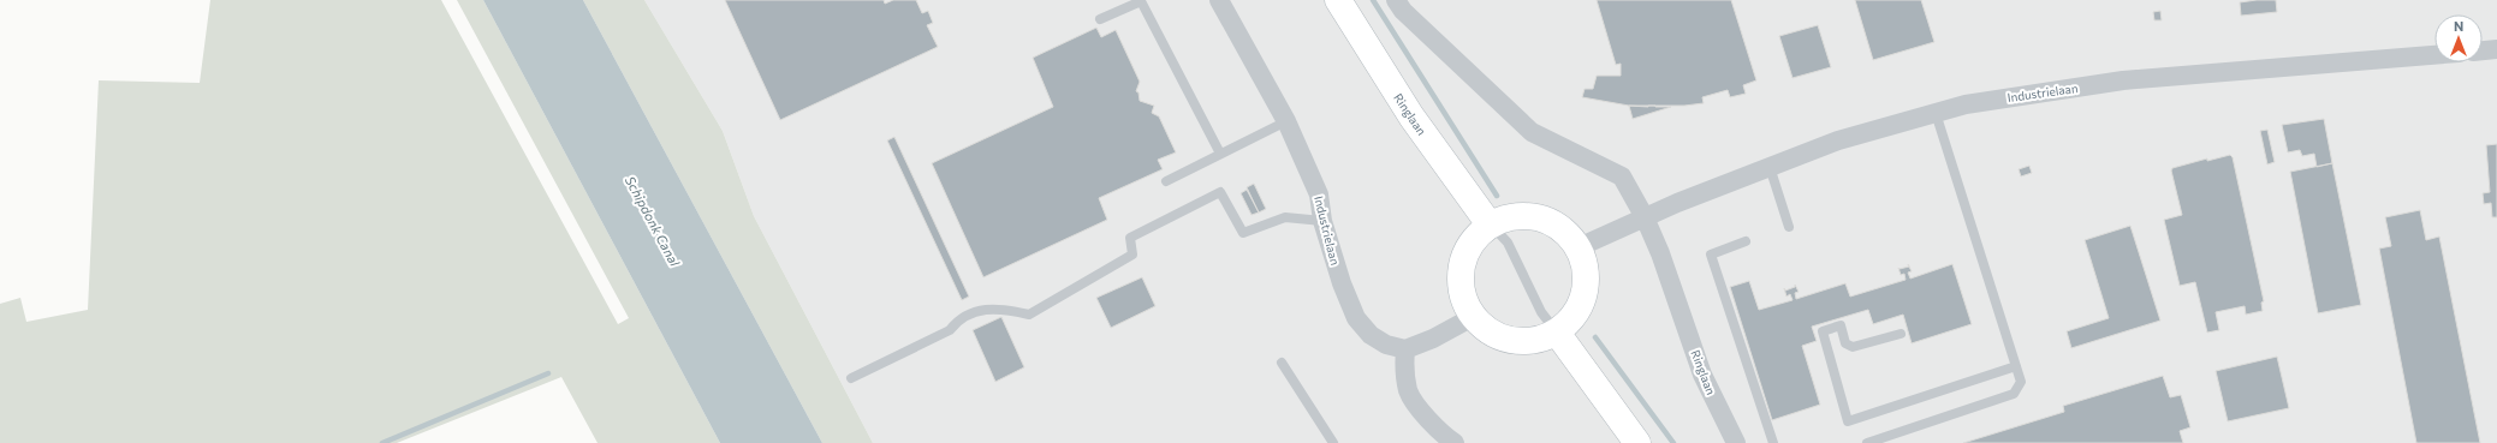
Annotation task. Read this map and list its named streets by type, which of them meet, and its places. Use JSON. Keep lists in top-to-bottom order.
{
  "streets": {
    "main road": ["Ringlaan"],
    "street": ["Industrielaan"]
  },
  "crossings": [
    ["Industrielaan", "Ringlaan"]
  ],
  "water": ["Schipdonk Canal"],
  "north": "top"
}
